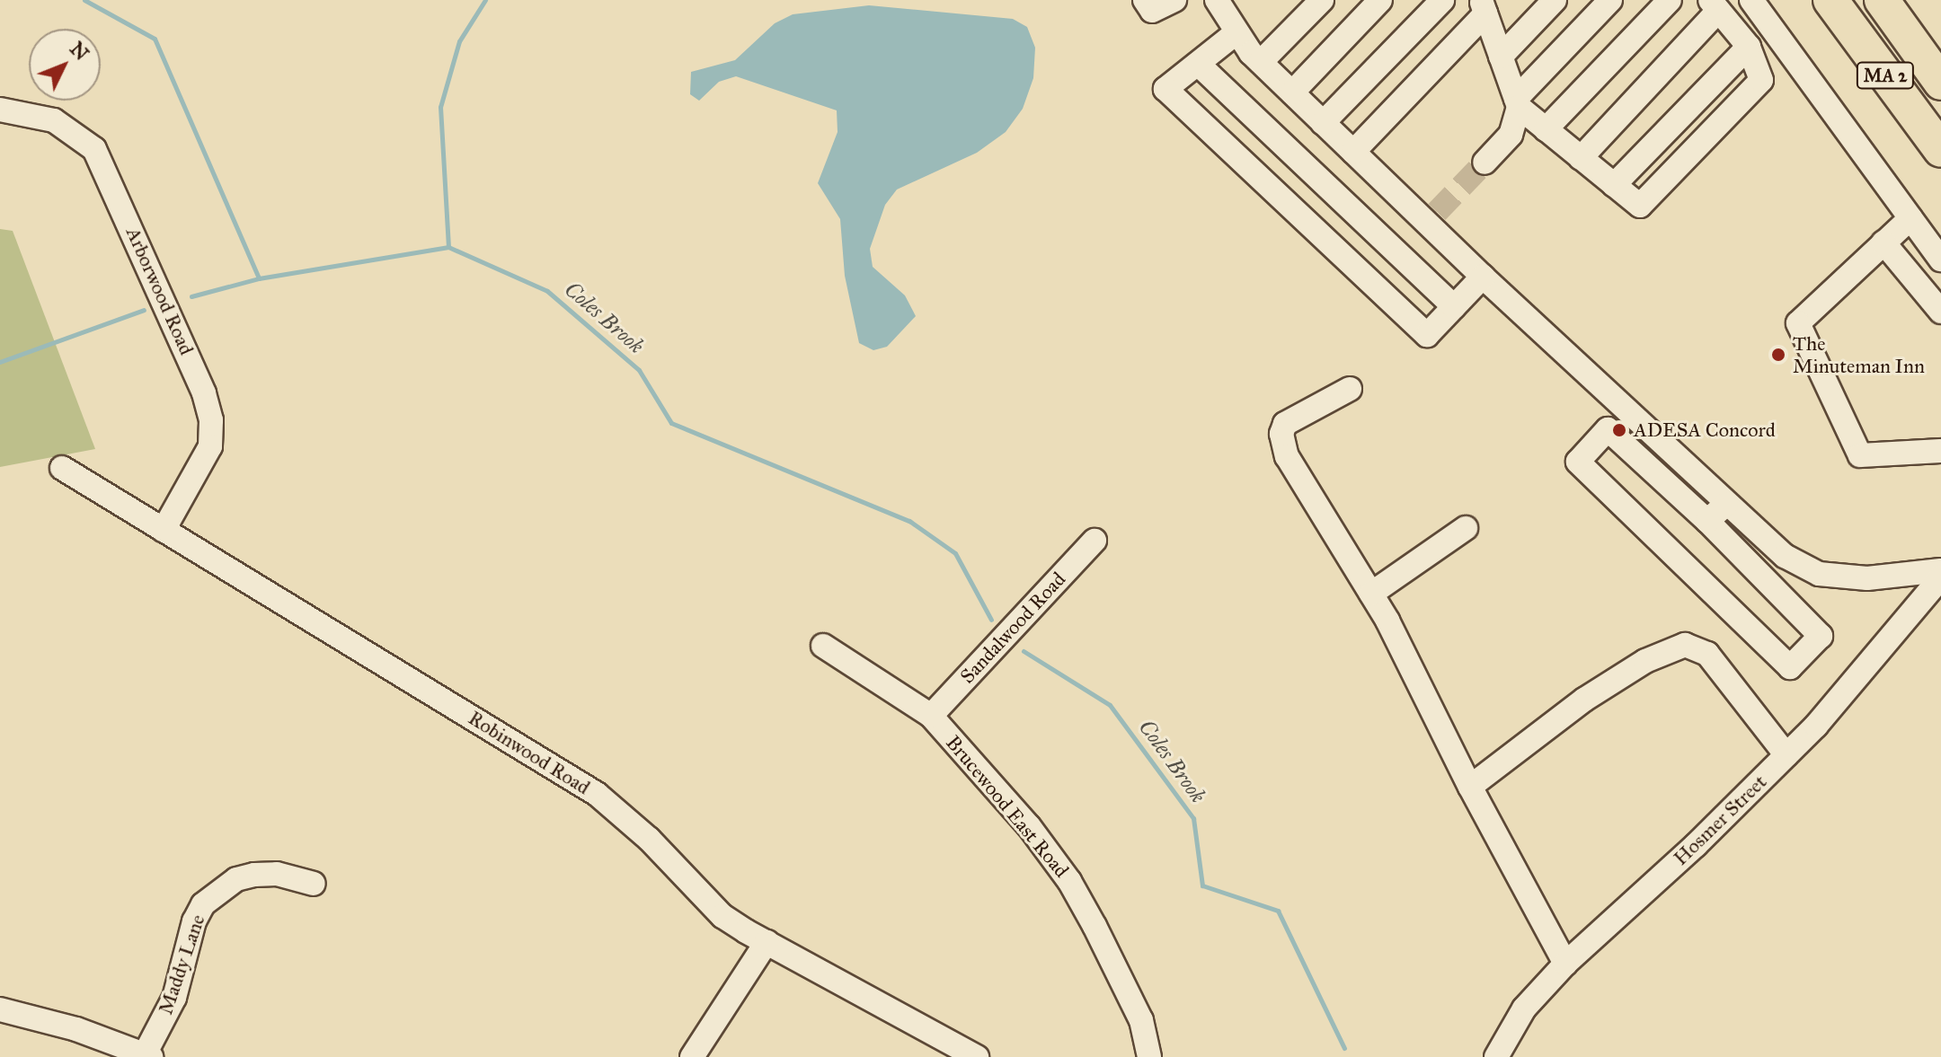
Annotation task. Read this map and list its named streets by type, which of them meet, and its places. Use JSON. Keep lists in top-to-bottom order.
{
  "streets": {
    "highway": ["MA 2"],
    "street": [
      "Arborwood Road",
      "Sandalwood Road",
      "Robinwood Road",
      "Brucewood East Road",
      "Hosmer Street",
      "Maddy Lane"
    ]
  },
  "crossings": [
    ["Arborwood Road", "Robinwood Road"],
    ["Sandalwood Road", "Brucewood East Road"]
  ],
  "water": ["Coles Brook"],
  "places": ["The Minuteman Inn", "ADESA Concord"],
  "north": "top right"
}
